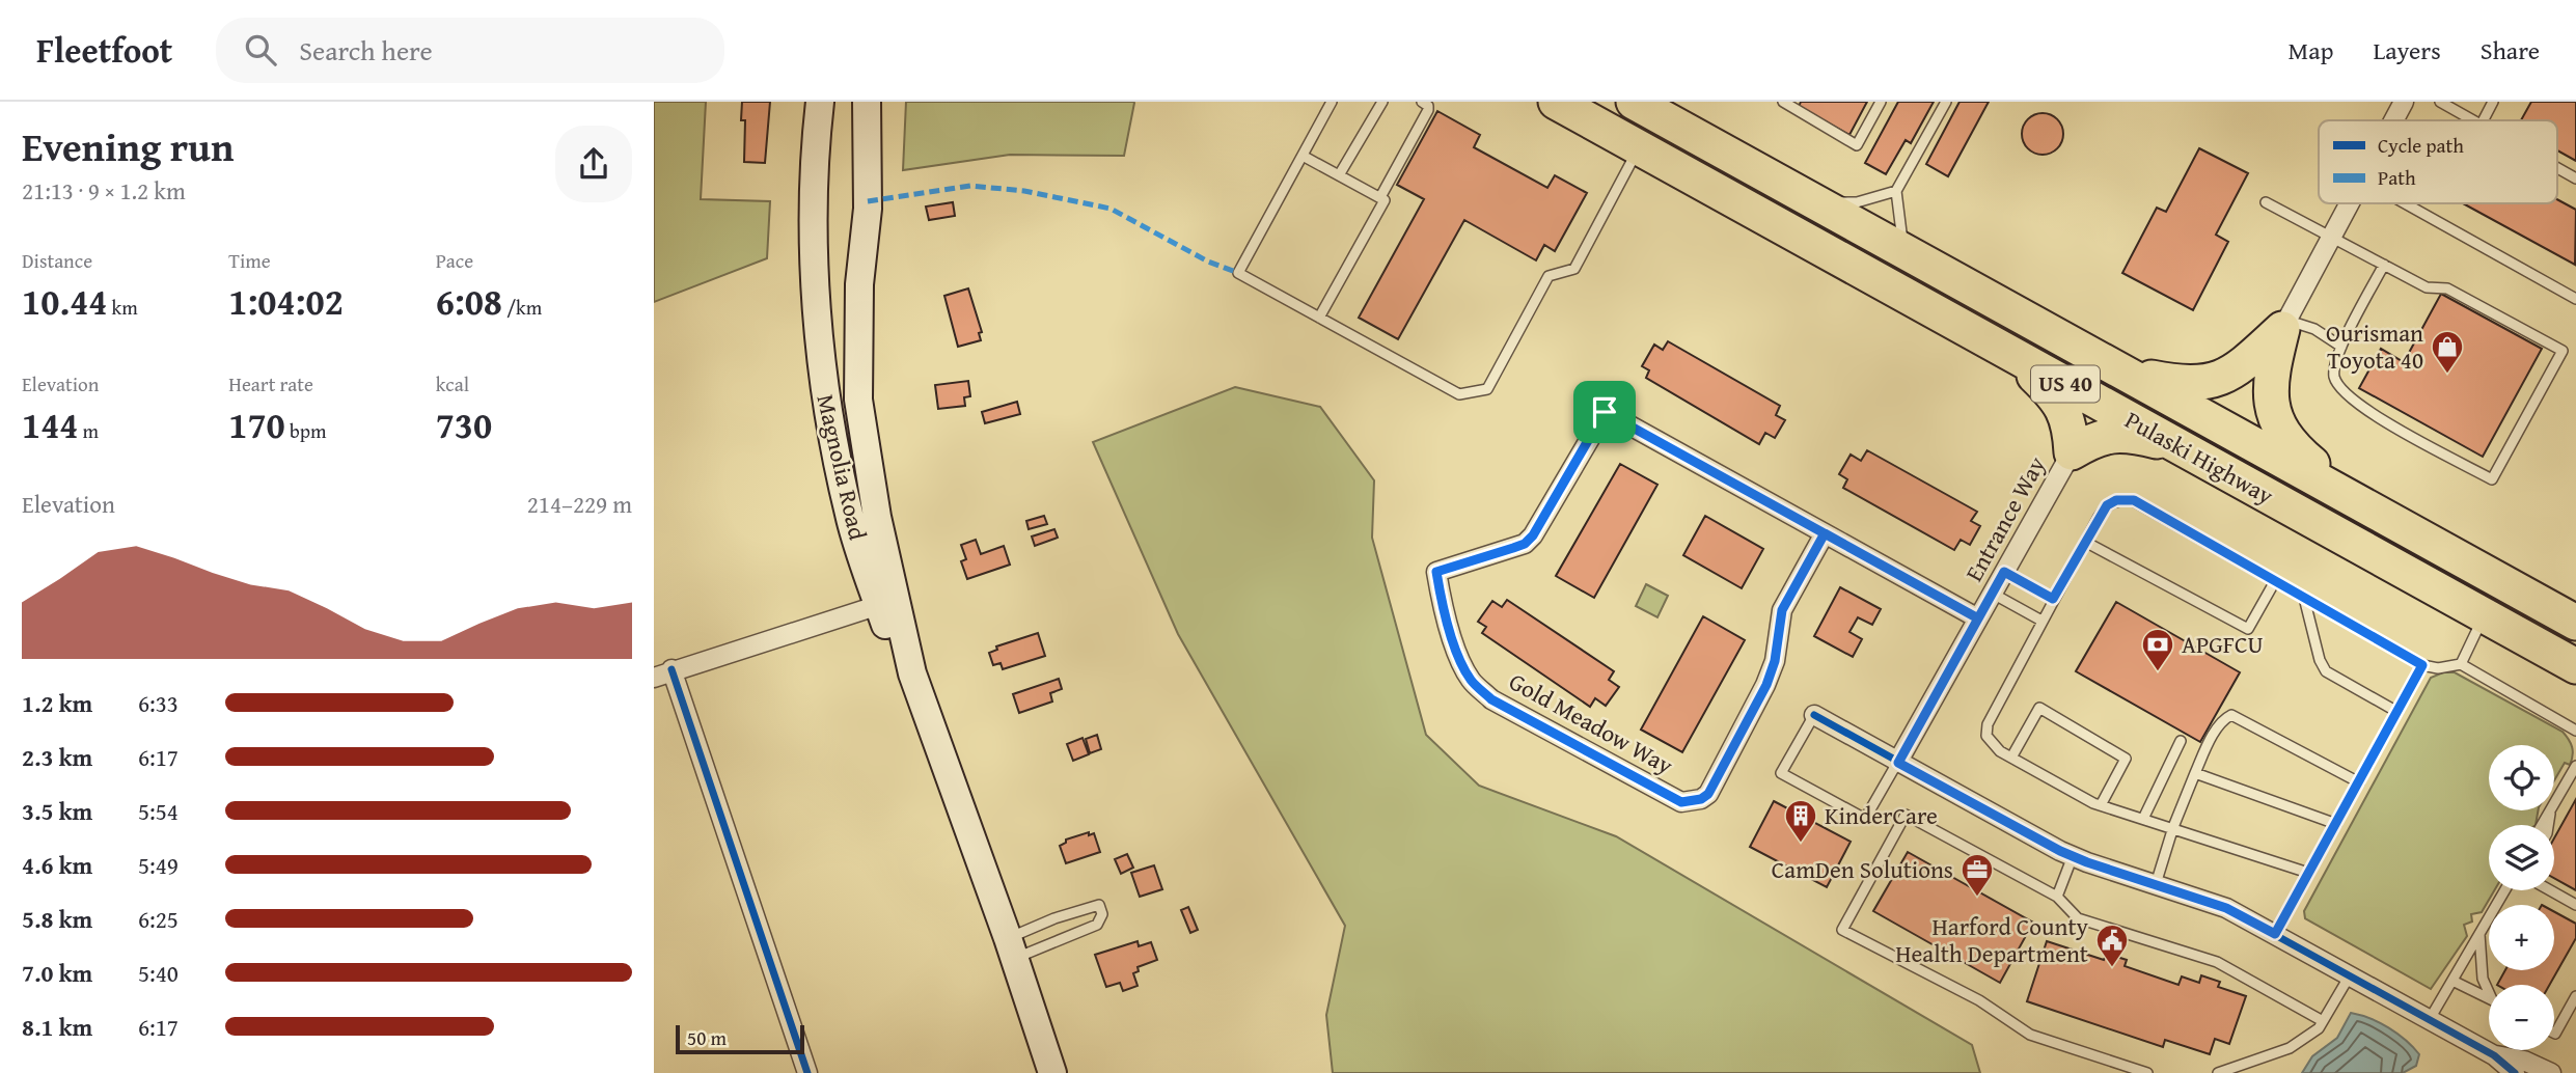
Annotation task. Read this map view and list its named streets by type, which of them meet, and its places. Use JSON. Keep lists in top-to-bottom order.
{
  "streets": {
    "highway": ["US 40", "Pulaski Highway"],
    "main road": ["Magnolia Road"],
    "street": ["Entrance Way", "Gold Meadow Way"]
  },
  "crossings": [
    ["Entrance Way", "Gold Meadow Way"]
  ],
  "places": {
    "shop": ["Ourisman Toyota 40"],
    "bank": ["APGFCU"],
    "building": ["KinderCare"],
    "office": ["CamDen Solutions"],
    "public building": ["Harford County Health Department"]
  },
  "legend": ["Cycle path", "Path"],
  "scale_bar": "50 m",
  "page": {
    "header": "Fleetfoot",
    "search": "Search here",
    "nav": ["Map", "Layers", "Share"],
    "heading": ["Evening run", "21:13 · 9 × 1.2 km"],
    "stats": [
      ["Distance", "10.44 km"],
      ["Time", "1:04:02"],
      ["Pace", "6:08 /km"],
      ["Elevation", "144 m"],
      ["Heart rate", "170 bpm"],
      ["kcal", "730"]
    ],
    "chart": ["Elevation", "214–229 m"],
    "list": [
      {
        "name": "1.2 km",
        "note": "6:33"
      },
      {
        "name": "2.3 km",
        "note": "6:17"
      },
      {
        "name": "3.5 km",
        "note": "5:54"
      },
      {
        "name": "4.6 km",
        "note": "5:49"
      },
      {
        "name": "5.8 km",
        "note": "6:25"
      },
      {
        "name": "7.0 km",
        "note": "5:40"
      },
      {
        "name": "8.1 km",
        "note": "6:17"
      }
    ],
    "map_buttons": ["+", "−"],
    "scale": "50 m"
  }
}
